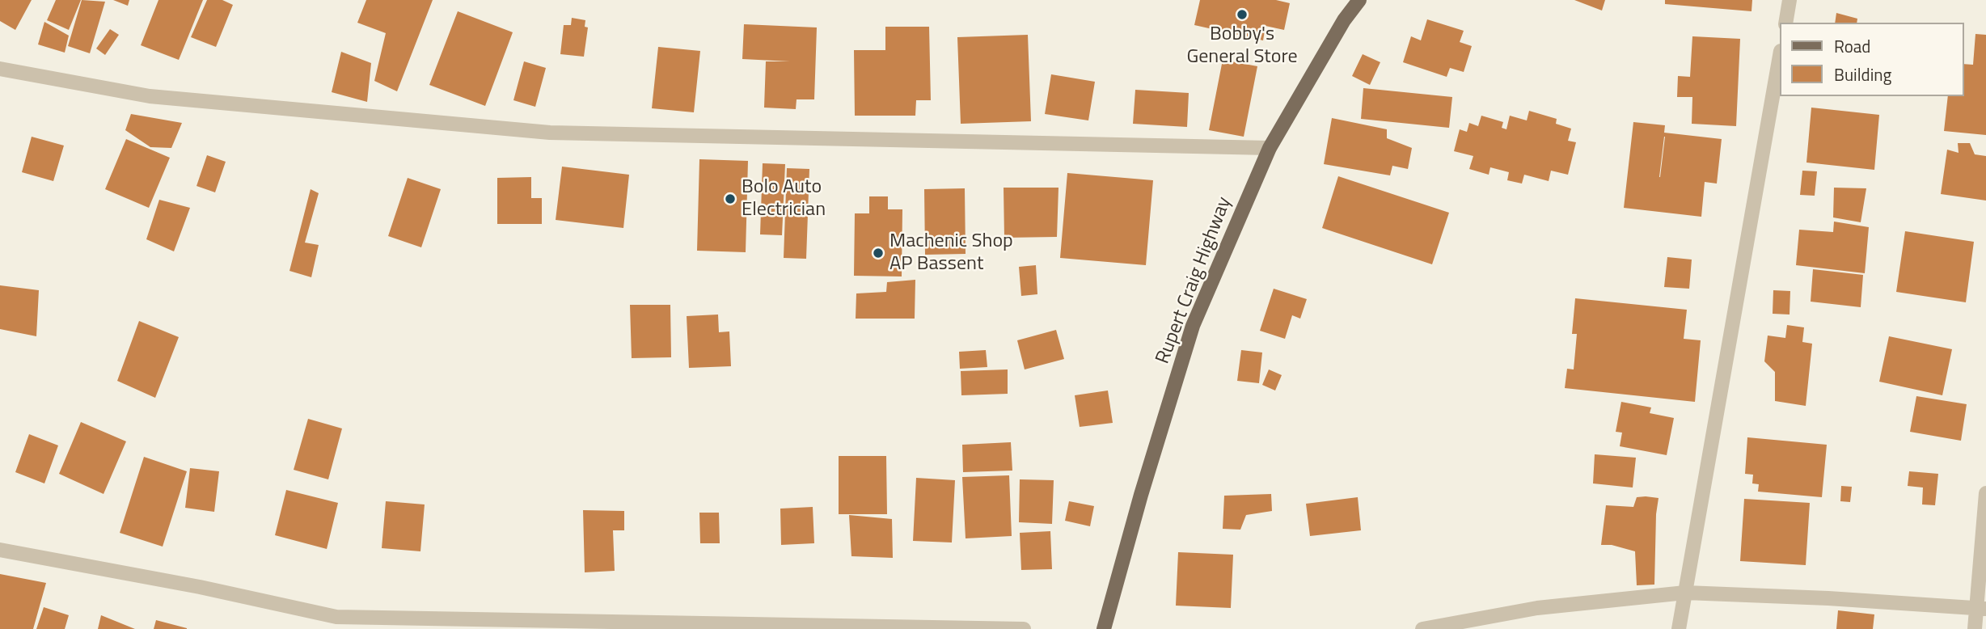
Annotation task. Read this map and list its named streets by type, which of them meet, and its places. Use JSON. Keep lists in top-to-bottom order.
{
  "streets": {
    "main road": ["Rupert Craig Highway"]
  },
  "places": ["Bobby's General Store", "Bolo Auto Electrician", "Machenic Shop AP Bassent"],
  "legend": ["Road", "Building"]
}
